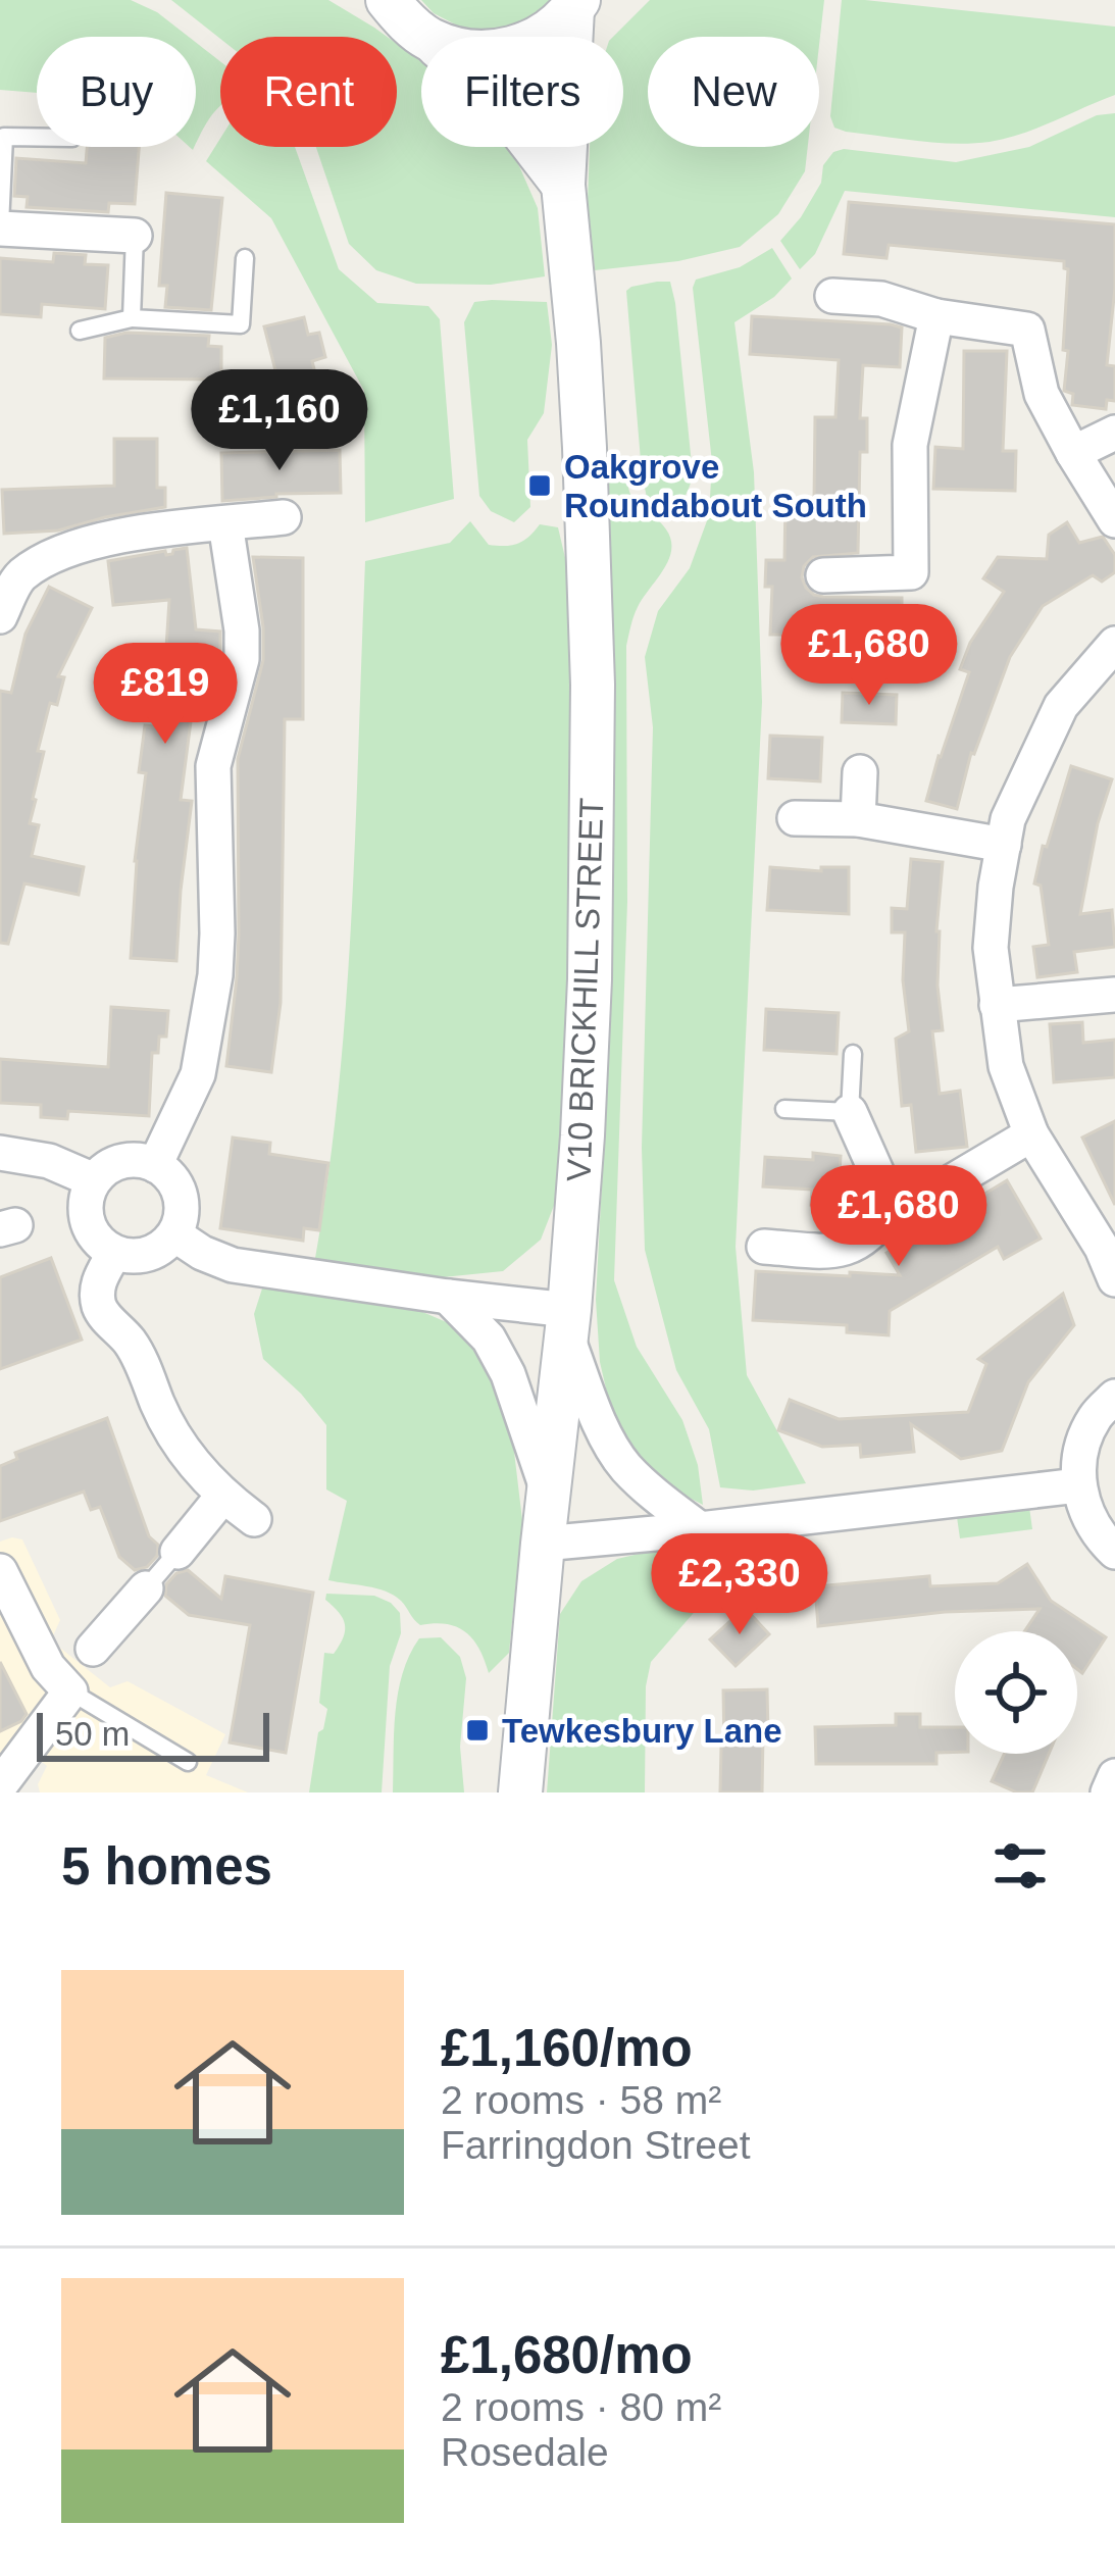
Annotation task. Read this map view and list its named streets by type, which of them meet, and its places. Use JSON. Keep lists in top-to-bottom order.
{
  "streets": {
    "street": ["V10 BRICKHILL STREET"]
  },
  "places": {
    "transit": ["Oakgrove Roundabout South", "Tewkesbury Lane"]
  },
  "scale_bar": "50 m",
  "page": {
    "chip": [
      "Buy",
      "Rent",
      "Filters",
      "New"
    ],
    "price": [
      "£1,160",
      "£1,680",
      "£819",
      "£1,680",
      "£2,330"
    ],
    "scale": "50 m",
    "heading": "5 homes",
    "list": [
      {
        "name": "£1,160/mo",
        "note": "2 rooms · 58 m² · Farringdon Street"
      },
      {
        "name": "£1,680/mo",
        "note": "2 rooms · 80 m² · Rosedale"
      }
    ]
  }
}
